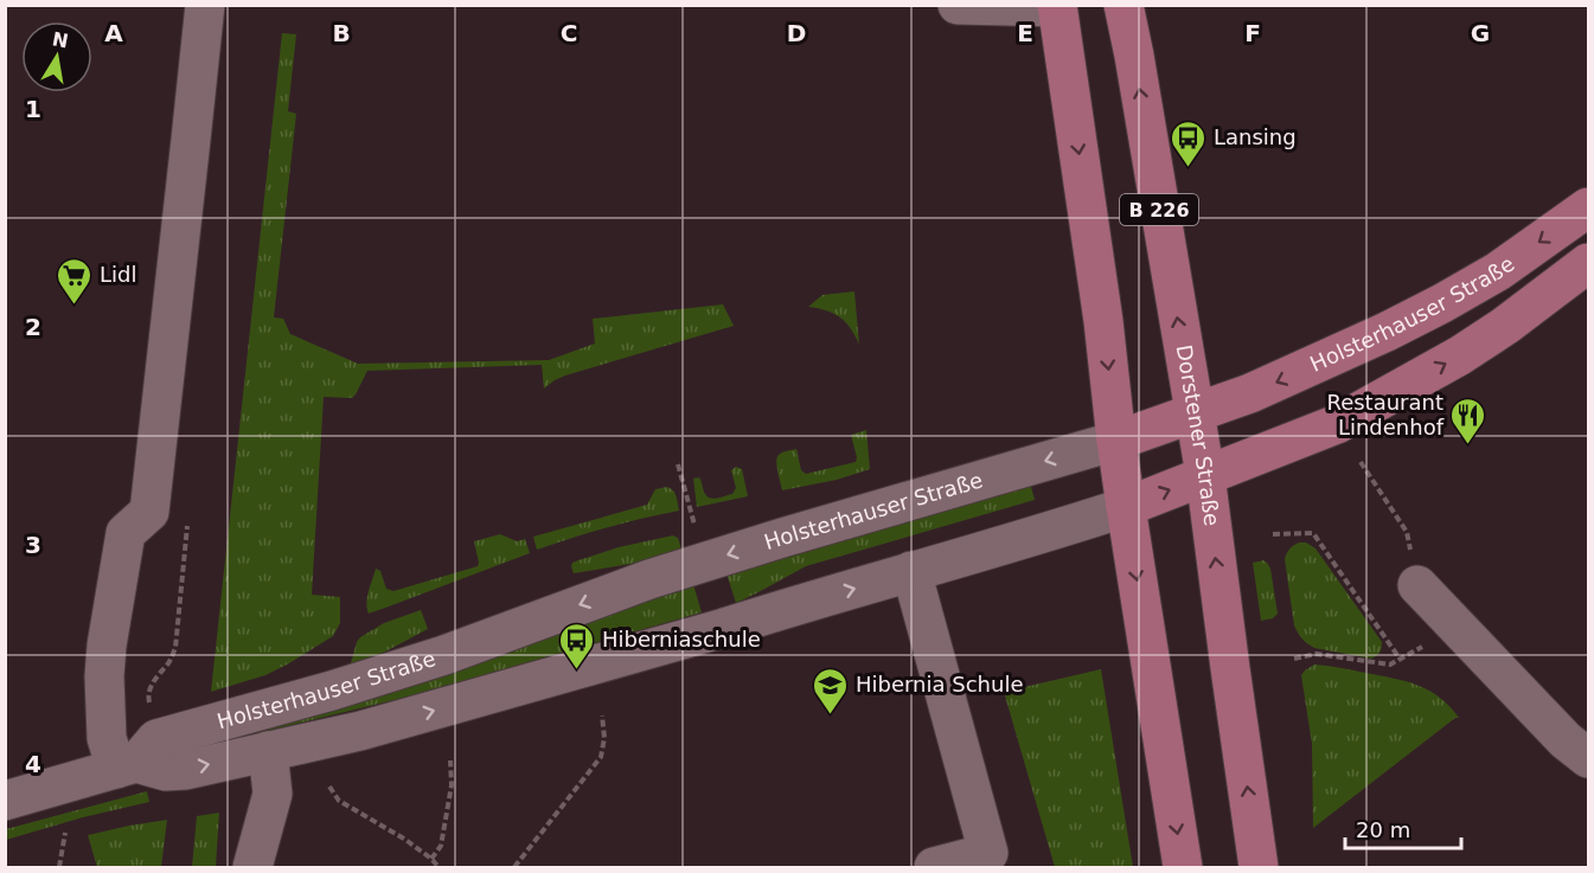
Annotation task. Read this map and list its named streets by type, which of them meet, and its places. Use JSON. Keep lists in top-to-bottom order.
{
  "streets": {
    "main road": ["B 226", "Holsterhauser Straße", "Dorstener Straße"]
  },
  "crossings": [
    ["B 226", "Holsterhauser Straße"],
    ["Holsterhauser Straße", "Dorstener Straße"]
  ],
  "places": {
    "bus stop": ["Lansing", "Hiberniaschule"],
    "supermarket": ["Lidl"],
    "restaurant": ["Restaurant Lindenhof"],
    "school or university": ["Hibernia Schule"]
  },
  "scale_bar": "20 m",
  "north": "top",
  "grid": {
    "columns": [
      "A",
      "B",
      "C",
      "D",
      "E",
      "F",
      "G"
    ],
    "rows": [
      "1",
      "2",
      "3",
      "4"
    ]
  }
}
